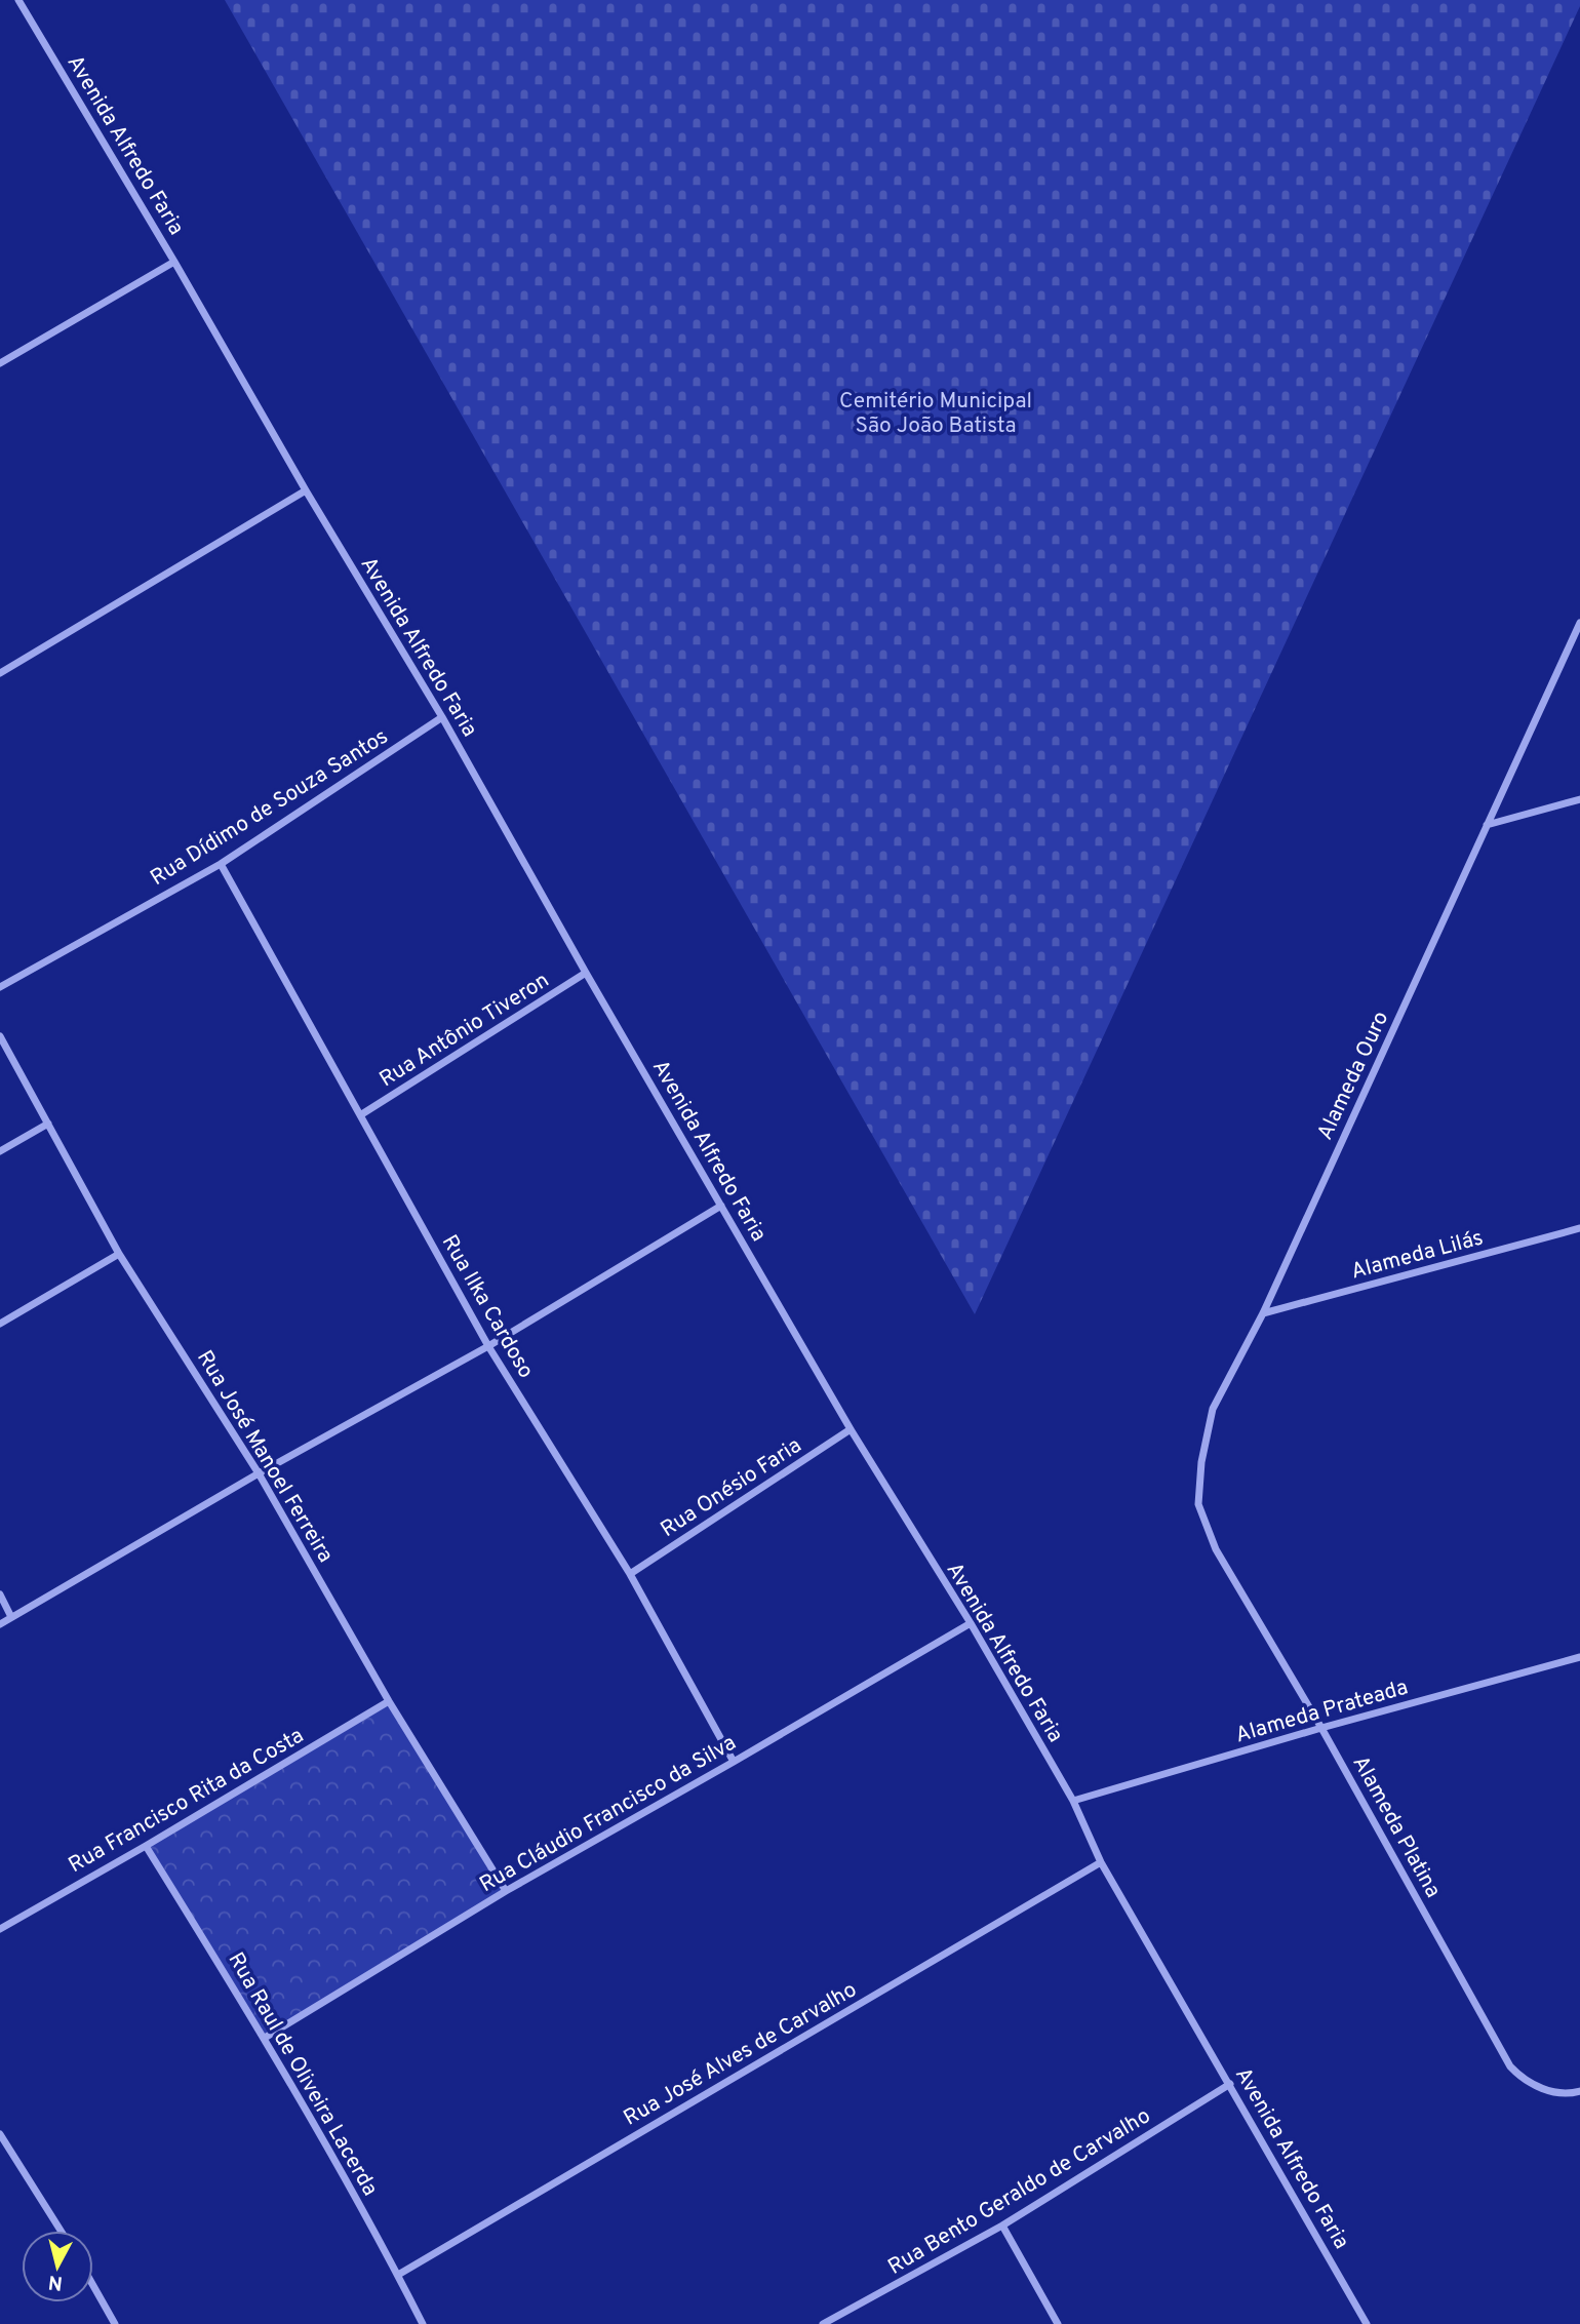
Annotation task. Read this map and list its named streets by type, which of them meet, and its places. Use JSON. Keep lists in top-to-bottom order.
{
  "streets": {
    "street": [
      "Avenida Alfredo Faria",
      "Rua Dídimo de Souza Santos",
      "Rua Antônio Tiveron",
      "Alameda Ouro",
      "Alameda Lilás",
      "Rua Ilka Cardoso",
      "Rua José Manoel Ferreira",
      "Rua Onésio Faria",
      "Alameda Prateada",
      "Rua Francisco Rita da Costa",
      "Rua Cláudio Francisco da Silva",
      "Alameda Platina",
      "Rua José Alves de Carvalho",
      "Rua Raul de Oliveira Lacerda",
      "Rua Bento Geraldo de Carvalho"
    ]
  },
  "crossings": [
    ["Avenida Alfredo Faria", "Rua Dídimo de Souza Santos"],
    ["Avenida Alfredo Faria", "Rua Antônio Tiveron"],
    ["Avenida Alfredo Faria", "Rua Onésio Faria"],
    ["Avenida Alfredo Faria", "Alameda Prateada"],
    ["Avenida Alfredo Faria", "Rua Cláudio Francisco da Silva"],
    ["Avenida Alfredo Faria", "Rua José Alves de Carvalho"],
    ["Avenida Alfredo Faria", "Rua Bento Geraldo de Carvalho"],
    ["Rua Dídimo de Souza Santos", "Rua Ilka Cardoso"],
    ["Rua Antônio Tiveron", "Rua Ilka Cardoso"],
    ["Alameda Ouro", "Alameda Lilás"],
    ["Alameda Ouro", "Alameda Platina"],
    ["Rua Ilka Cardoso", "Rua Onésio Faria"],
    ["Rua Ilka Cardoso", "Rua Cláudio Francisco da Silva"],
    ["Rua José Manoel Ferreira", "Rua Francisco Rita da Costa"],
    ["Rua José Manoel Ferreira", "Rua Cláudio Francisco da Silva"],
    ["Alameda Prateada", "Alameda Platina"],
    ["Rua Francisco Rita da Costa", "Rua Raul de Oliveira Lacerda"],
    ["Rua Cláudio Francisco da Silva", "Rua Raul de Oliveira Lacerda"],
    ["Rua José Alves de Carvalho", "Rua Raul de Oliveira Lacerda"]
  ],
  "parks": ["Cemitério Municipal São João Batista"],
  "north": "bottom"
}
